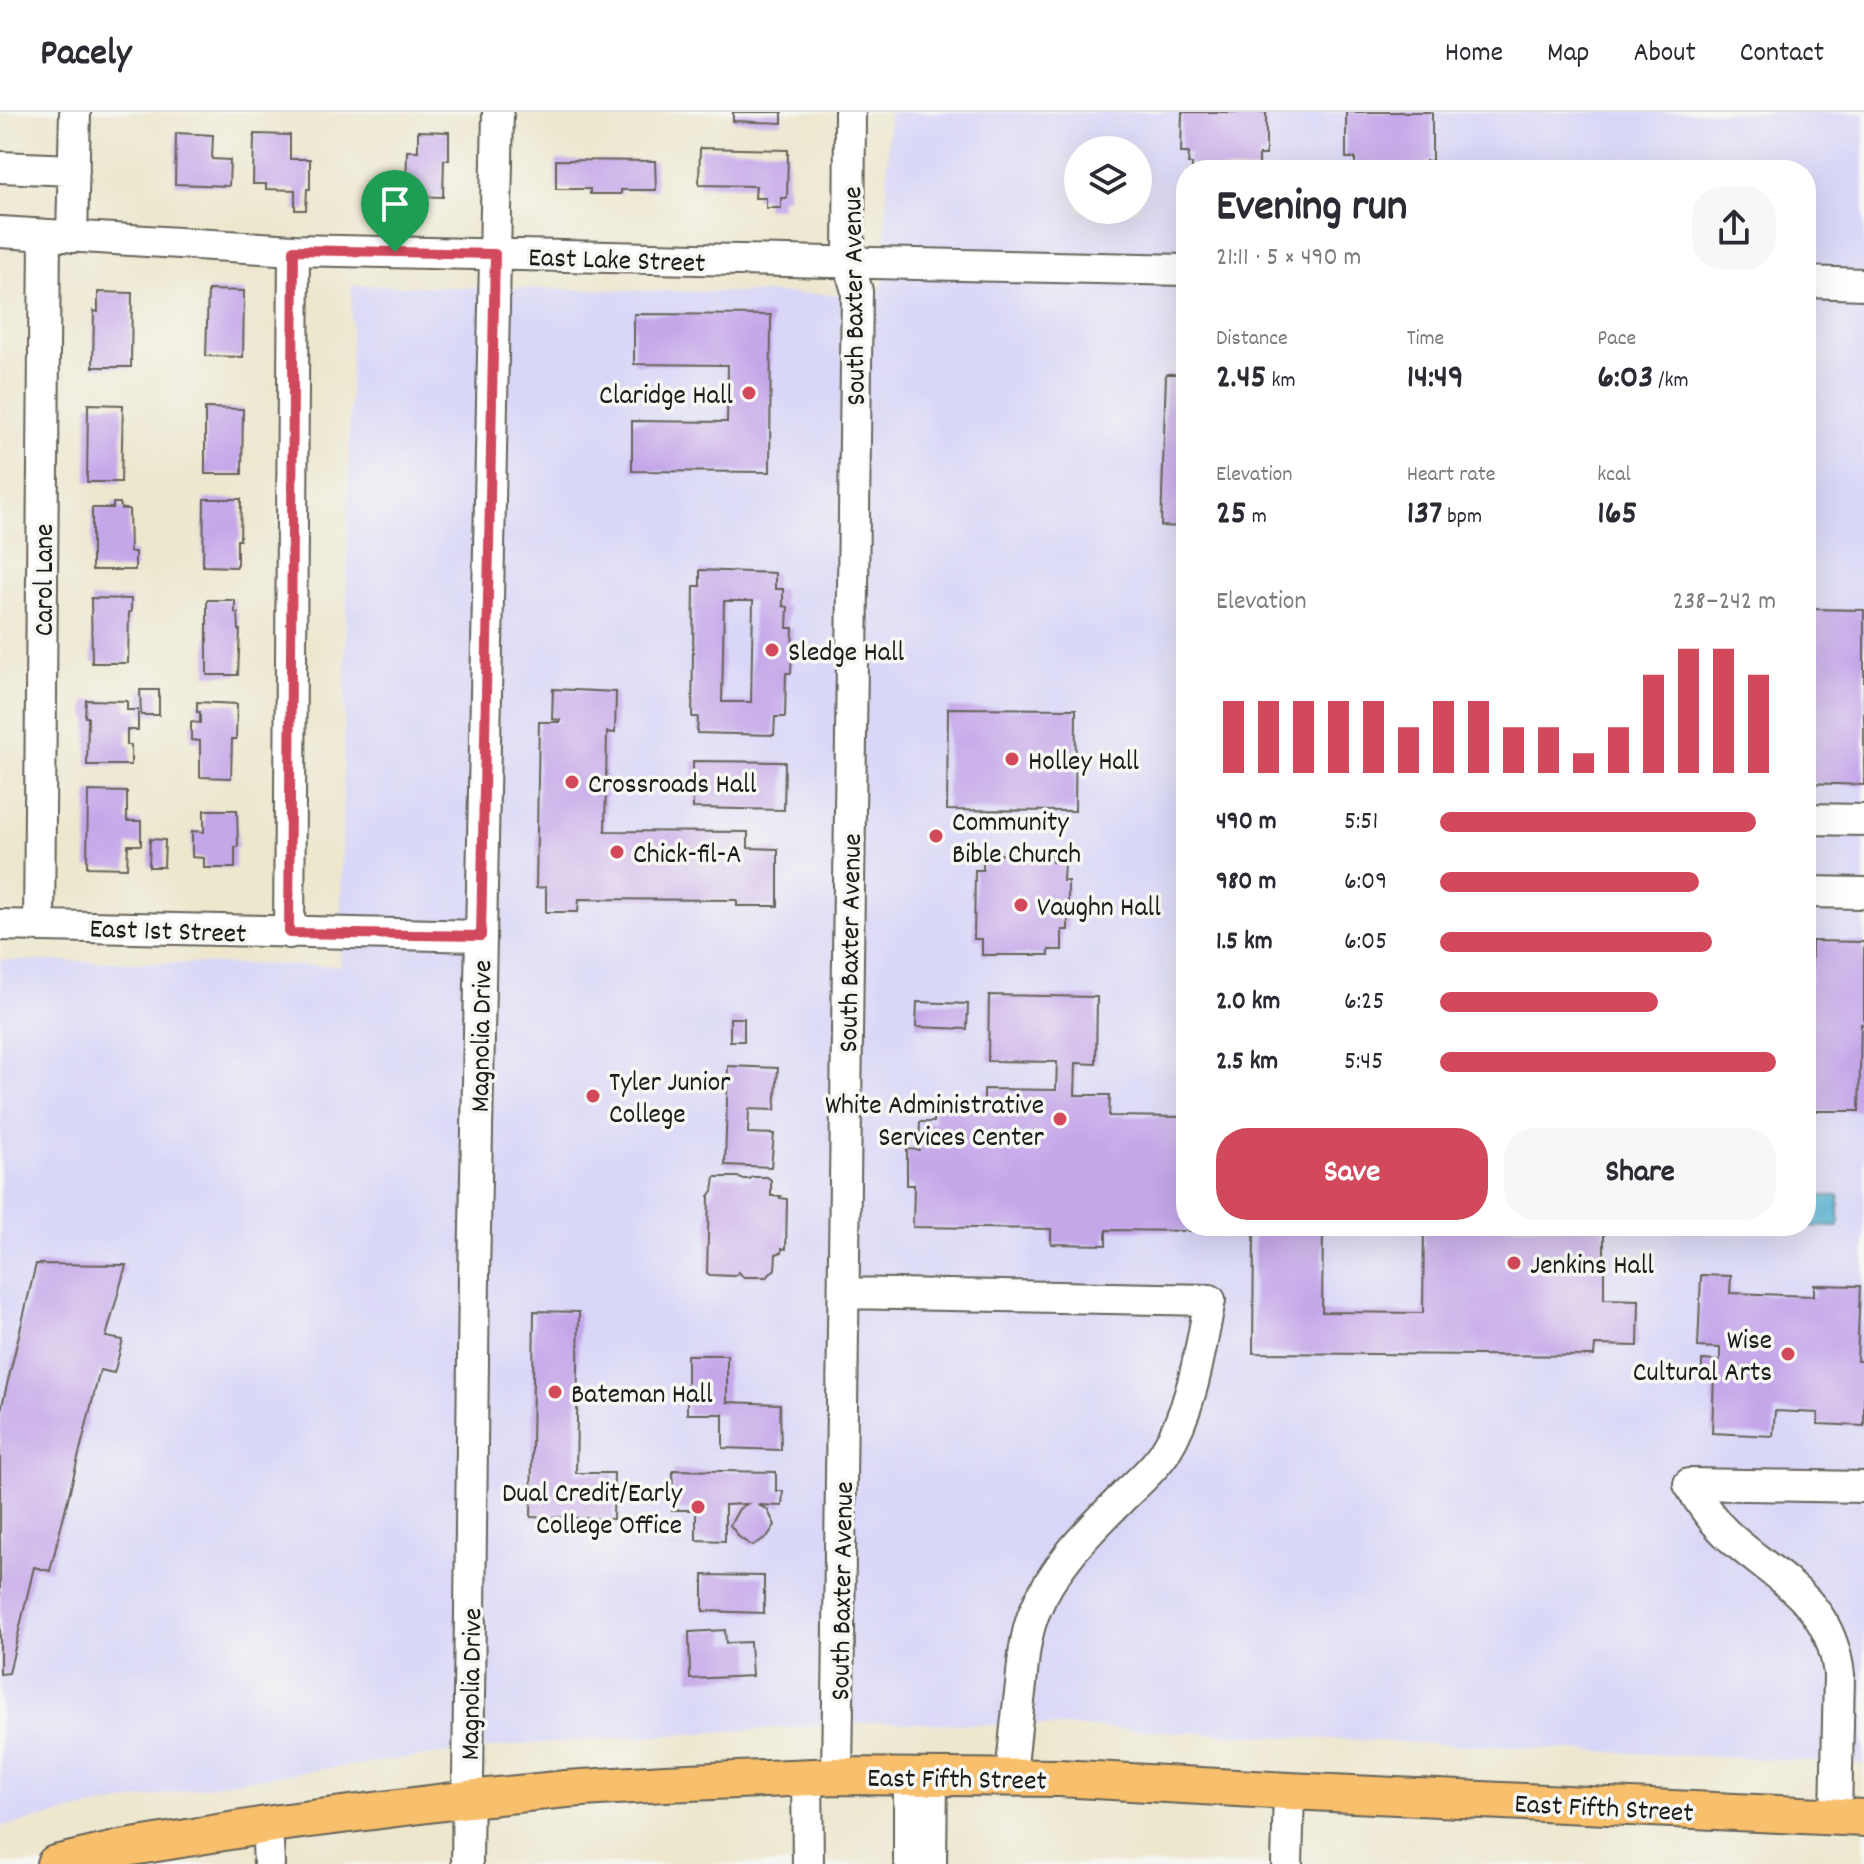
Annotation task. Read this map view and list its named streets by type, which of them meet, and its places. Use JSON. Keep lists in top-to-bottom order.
{
  "streets": {
    "main road": ["East Fifth Street"],
    "street": [
      "East Lake Street",
      "South Baxter Avenue",
      "Carol Lane",
      "East 1st Street",
      "Magnolia Drive"
    ]
  },
  "crossings": [
    ["East Lake Street", "South Baxter Avenue"],
    ["East Lake Street", "Carol Lane"],
    ["East Lake Street", "Magnolia Drive"],
    ["South Baxter Avenue", "East Fifth Street"],
    ["Carol Lane", "East 1st Street"],
    ["East 1st Street", "Magnolia Drive"],
    ["Magnolia Drive", "East Fifth Street"]
  ],
  "places": [
    "Claridge Hall",
    "Sledge Hall",
    "Holley Hall",
    "Crossroads Hall",
    "Community Bible Church",
    "Chick-fil-A",
    "Vaughn Hall",
    "Tyler Junior College",
    "White Administrative Services Center",
    "Jenkins Hall",
    "Wise Cultural Arts",
    "Bateman Hall",
    "Dual Credit/Early College Office"
  ],
  "page": {
    "header": "Pacely",
    "nav": [
      "Home",
      "Map",
      "About",
      "Contact"
    ],
    "heading": ["Evening run", "21:11 · 5 × 490 m"],
    "stats": [
      ["Distance", "2.45 km"],
      ["Time", "14:49"],
      ["Pace", "6:03 /km"],
      ["Elevation", "25 m"],
      ["Heart rate", "137 bpm"],
      ["kcal", "165"]
    ],
    "chart": ["Elevation", "238–242 m"],
    "list": [
      {
        "name": "490 m",
        "note": "5:51"
      },
      {
        "name": "980 m",
        "note": "6:09"
      },
      {
        "name": "1.5 km",
        "note": "6:05"
      },
      {
        "name": "2.0 km",
        "note": "6:25"
      },
      {
        "name": "2.5 km",
        "note": "5:45"
      }
    ],
    "buttons": ["Save", "Share"]
  }
}
